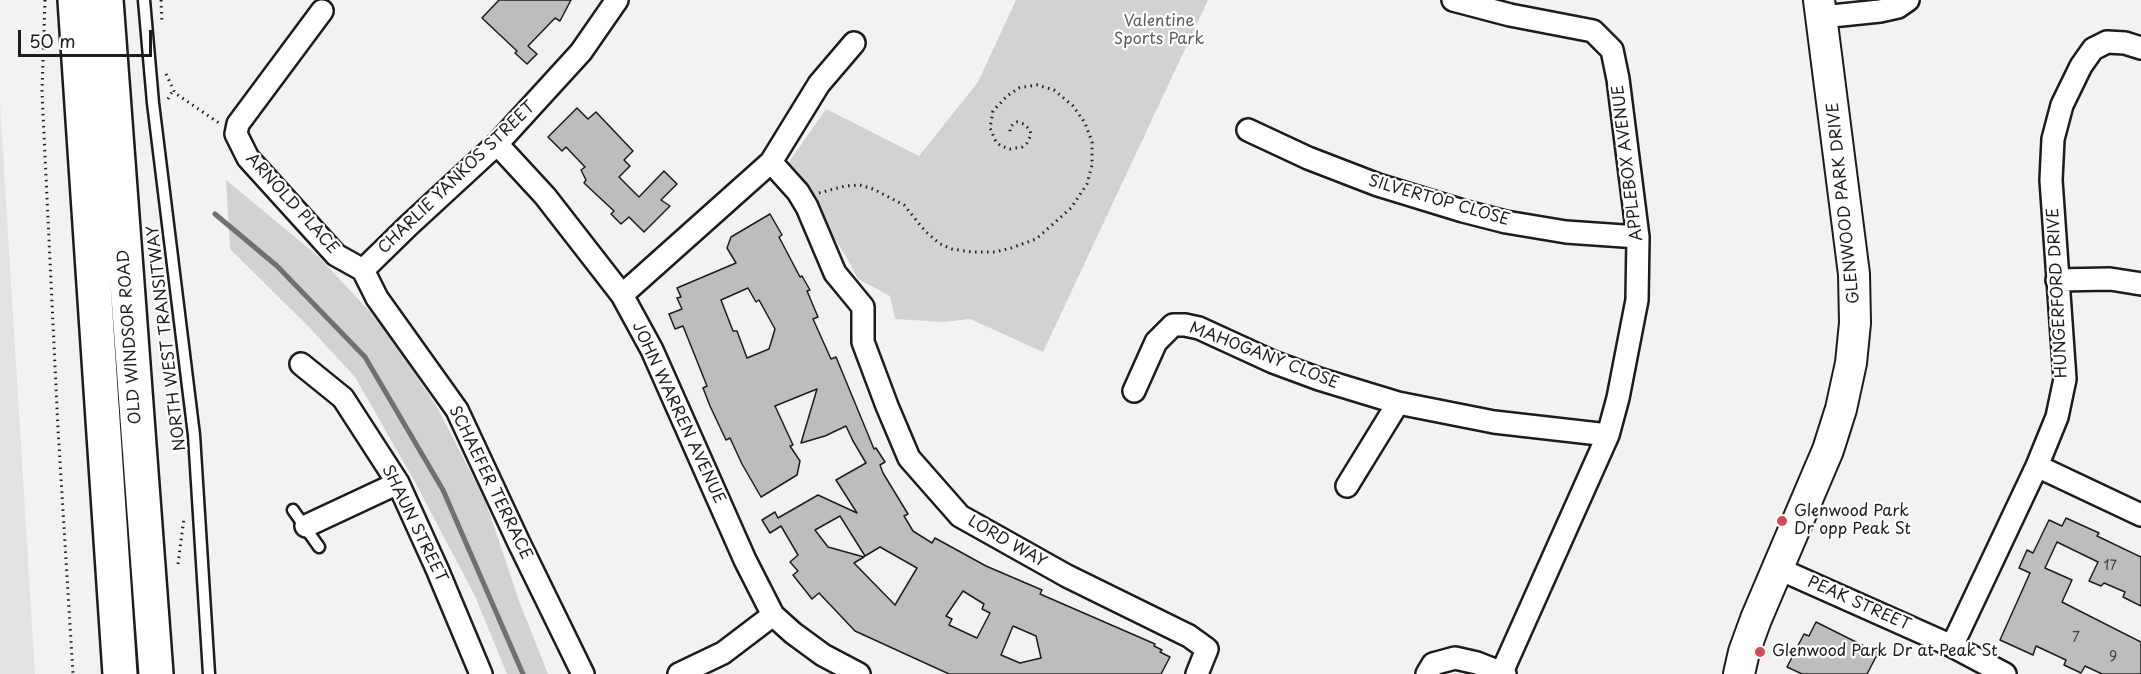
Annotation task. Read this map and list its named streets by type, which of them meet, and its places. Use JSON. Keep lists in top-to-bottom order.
{
  "streets": {
    "highway": ["OLD WINDSOR ROAD"],
    "street": [
      "APPLEBOX AVENUE",
      "CHARLIE YANKOS STREET",
      "SILVERTOP CLOSE",
      "GLENWOOD PARK DRIVE",
      "ARNOLD PLACE",
      "HUNGERFORD DRIVE",
      "MAHOGANY CLOSE",
      "JOHN WARREN AVENUE",
      "SCHAEFER TERRACE",
      "SHAUN STREET",
      "LORD WAY",
      "PEAK STREET"
    ],
    "lane": ["NORTH WEST TRANSITWAY"]
  },
  "crossings": [
    ["APPLEBOX AVENUE", "SILVERTOP CLOSE"],
    ["APPLEBOX AVENUE", "MAHOGANY CLOSE"],
    ["CHARLIE YANKOS STREET", "ARNOLD PLACE"],
    ["CHARLIE YANKOS STREET", "JOHN WARREN AVENUE"],
    ["CHARLIE YANKOS STREET", "SCHAEFER TERRACE"],
    ["GLENWOOD PARK DRIVE", "PEAK STREET"],
    ["ARNOLD PLACE", "SCHAEFER TERRACE"],
    ["HUNGERFORD DRIVE", "PEAK STREET"]
  ],
  "parks": ["Valentine Sports Park"],
  "places": ["Glenwood Park Dr opp Peak St", "Glenwood Park Dr at Peak St"],
  "house_numbers": ["17", "7", "9"],
  "scale_bar": "50 m"
}
